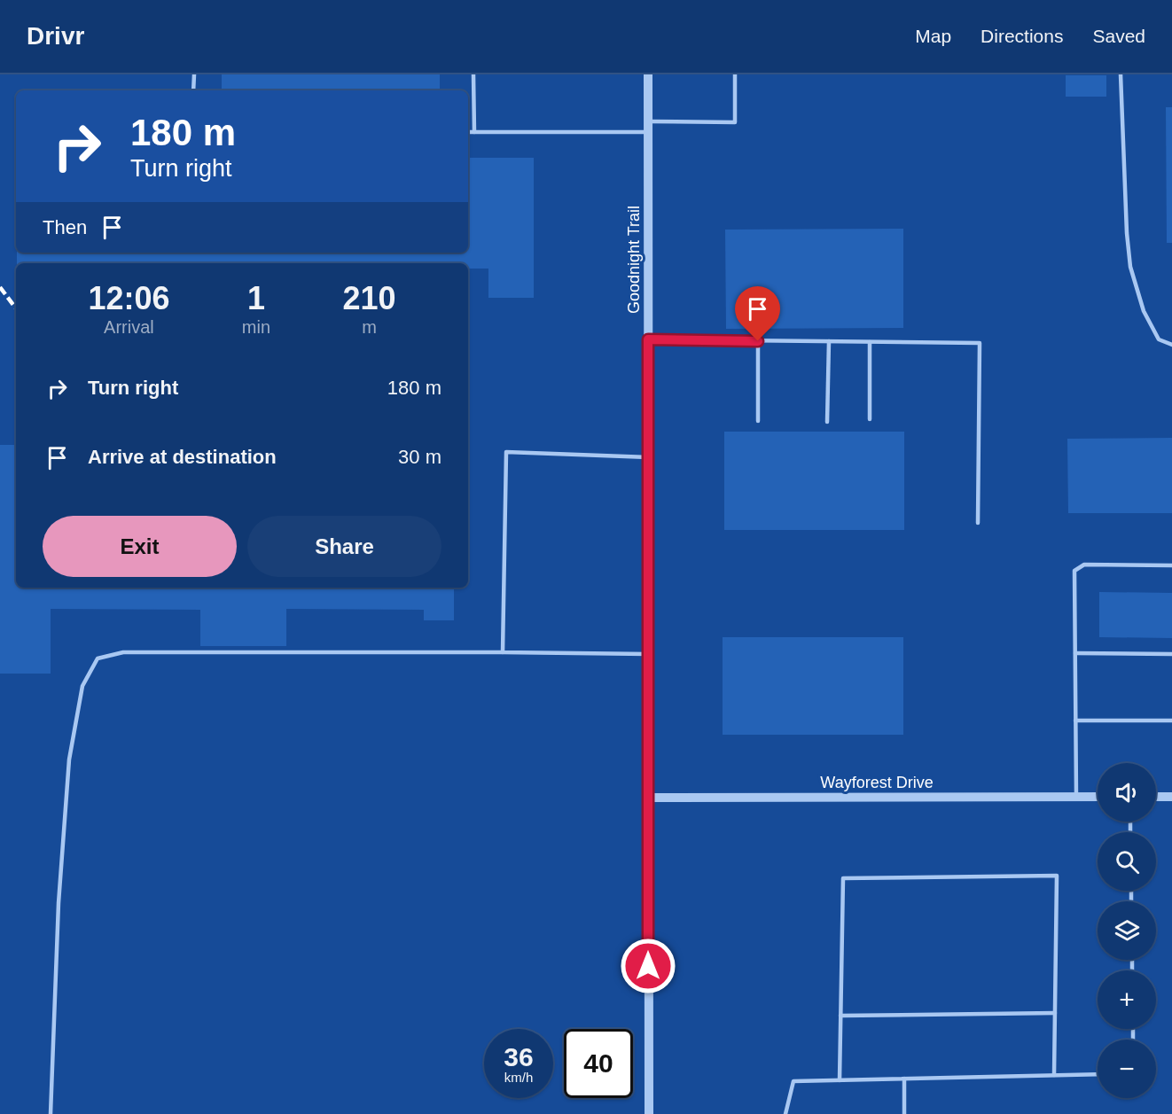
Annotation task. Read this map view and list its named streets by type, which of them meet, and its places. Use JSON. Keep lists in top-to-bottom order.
{
  "streets": {
    "street": ["Goodnight Trail", "Wayforest Drive"]
  },
  "crossings": [
    ["Goodnight Trail", "Wayforest Drive"]
  ],
  "page": {
    "header": "Drivr",
    "nav": ["Map", "Directions", "Saved"],
    "turn": ["180 m", "Turn right"],
    "then": "Then",
    "eta": [
      "12:06",
      "Arrival",
      "1",
      "min",
      "210",
      "m"
    ],
    "list": [
      {
        "name": "Turn right",
        "value": "180 m"
      },
      {
        "name": "Arrive at destination",
        "value": "30 m"
      }
    ],
    "buttons": ["Exit", "Share"],
    "map_buttons": ["+", "−"],
    "speed": "36 km/h",
    "limit": "40"
  }
}
